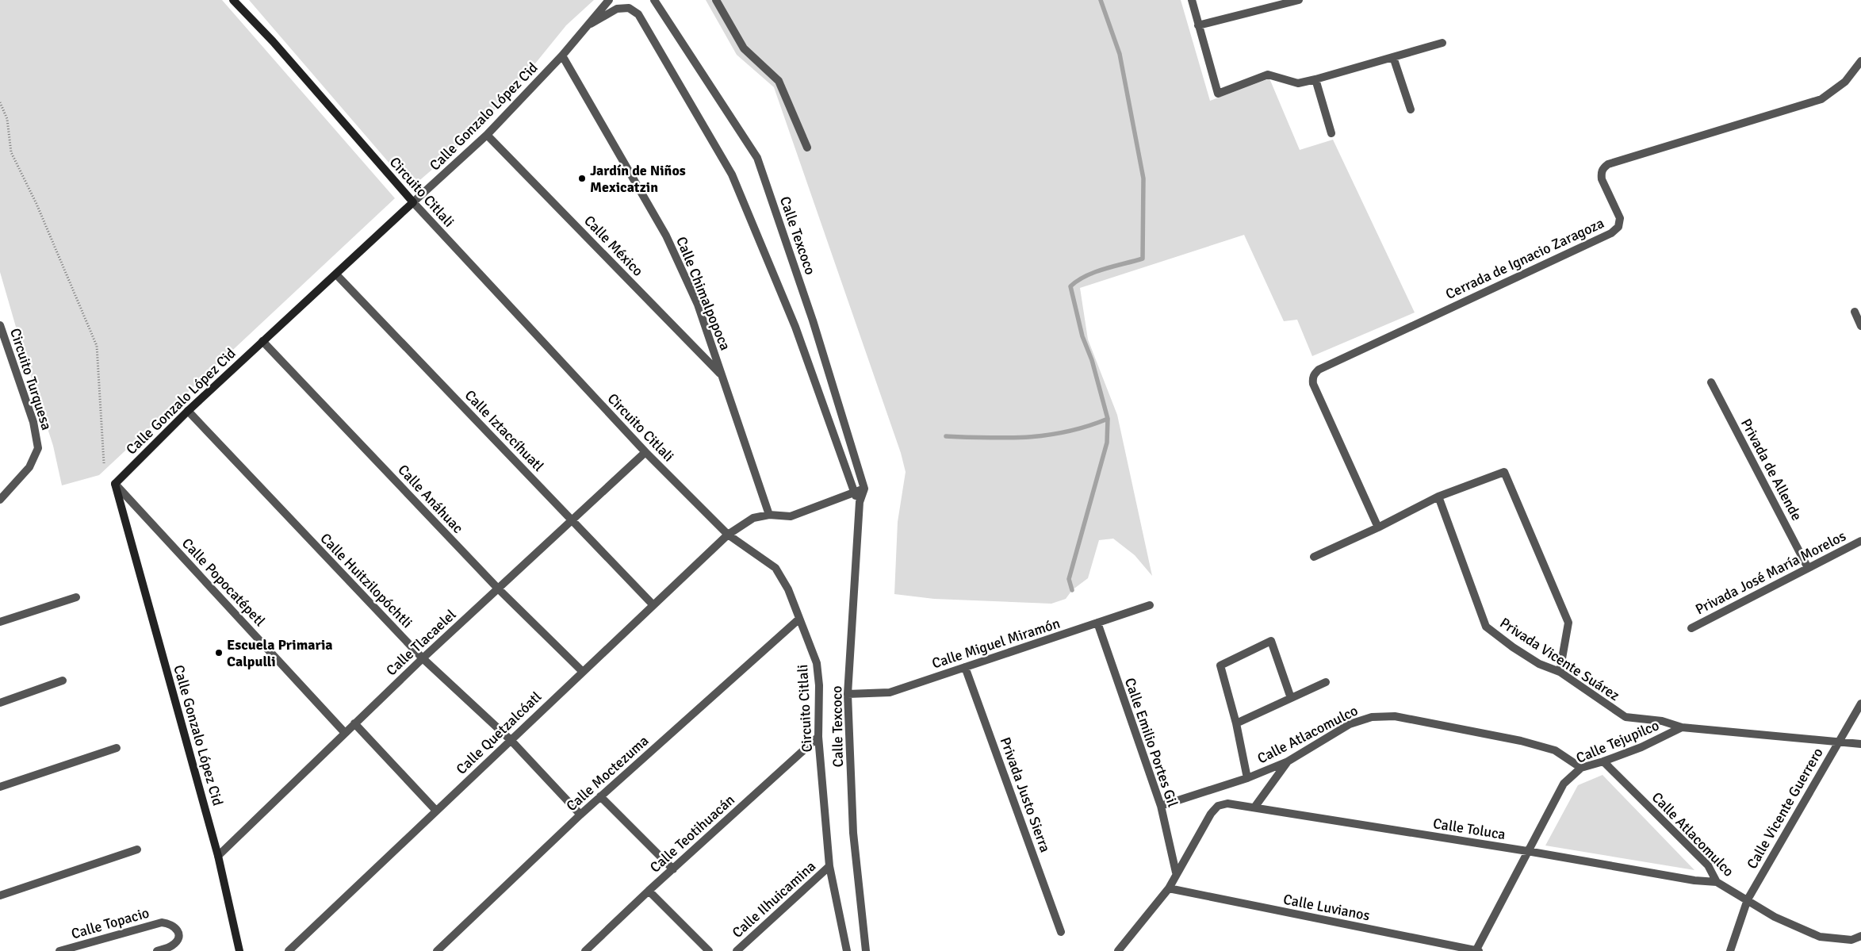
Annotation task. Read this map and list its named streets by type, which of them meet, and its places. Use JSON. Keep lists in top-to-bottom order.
{
  "streets": {
    "street": [
      "Calle Gonzalo López Cid",
      "Circuito Citlali",
      "Calle Texcoco",
      "Calle México",
      "Cerrada de Ignacio Zaragoza",
      "Calle Chimalpopoca",
      "Circuito Turquesa",
      "Calle Iztaccíhuatl",
      "Privada de Allende",
      "Calle Anáhuac",
      "Privada José María Morelos",
      "Calle Huitzilopóchtli",
      "Calle Popocatépetl",
      "Calle Tlacaelel",
      "Calle Miguel Miramón",
      "Privada Vicente Suárez",
      "Calle Quetzalcóatl",
      "Calle Atlacomulco",
      "Calle Tejupilco",
      "Calle Emilio Portes Gil",
      "Calle Moctezuma",
      "Privada Justo Sierra",
      "Calle Vicente Guerrero",
      "Calle Toluca",
      "Calle Teotihuacán",
      "Calle Ilhuicamina",
      "Calle Luvianos",
      "Calle Topacio"
    ]
  },
  "crossings": [
    ["Calle Gonzalo López Cid", "Circuito Citlali"],
    ["Calle Gonzalo López Cid", "Calle México"],
    ["Calle Gonzalo López Cid", "Calle Chimalpopoca"],
    ["Calle Gonzalo López Cid", "Calle Iztaccíhuatl"],
    ["Calle Gonzalo López Cid", "Calle Anáhuac"],
    ["Calle Gonzalo López Cid", "Calle Huitzilopóchtli"],
    ["Calle Gonzalo López Cid", "Calle Popocatépetl"],
    ["Calle Gonzalo López Cid", "Calle Tlacaelel"],
    ["Circuito Citlali", "Calle Tlacaelel"],
    ["Circuito Citlali", "Calle Quetzalcóatl"],
    ["Circuito Citlali", "Calle Moctezuma"],
    ["Circuito Citlali", "Calle Teotihuacán"],
    ["Circuito Citlali", "Calle Ilhuicamina"],
    ["Calle Texcoco", "Calle Miguel Miramón"],
    ["Calle México", "Calle Chimalpopoca"],
    ["Calle Chimalpopoca", "Calle Quetzalcóatl"],
    ["Calle Iztaccíhuatl", "Calle Tlacaelel"],
    ["Calle Iztaccíhuatl", "Calle Quetzalcóatl"],
    ["Privada de Allende", "Privada José María Morelos"],
    ["Calle Anáhuac", "Calle Tlacaelel"],
    ["Calle Anáhuac", "Calle Quetzalcóatl"],
    ["Calle Huitzilopóchtli", "Calle Tlacaelel"],
    ["Calle Huitzilopóchtli", "Calle Quetzalcóatl"],
    ["Calle Huitzilopóchtli", "Calle Moctezuma"],
    ["Calle Popocatépetl", "Calle Tlacaelel"],
    ["Calle Miguel Miramón", "Calle Emilio Portes Gil"],
    ["Calle Miguel Miramón", "Privada Justo Sierra"],
    ["Privada Vicente Suárez", "Calle Tejupilco"],
    ["Calle Atlacomulco", "Calle Tejupilco"],
    ["Calle Atlacomulco", "Calle Emilio Portes Gil"],
    ["Calle Atlacomulco", "Calle Vicente Guerrero"],
    ["Calle Atlacomulco", "Calle Toluca"],
    ["Calle Tejupilco", "Calle Toluca"],
    ["Calle Tejupilco", "Calle Luvianos"],
    ["Calle Emilio Portes Gil", "Calle Toluca"]
  ],
  "places": ["Jardín de Niños Mexicatzin", "Escuela Primaria Calpulli"]
}
